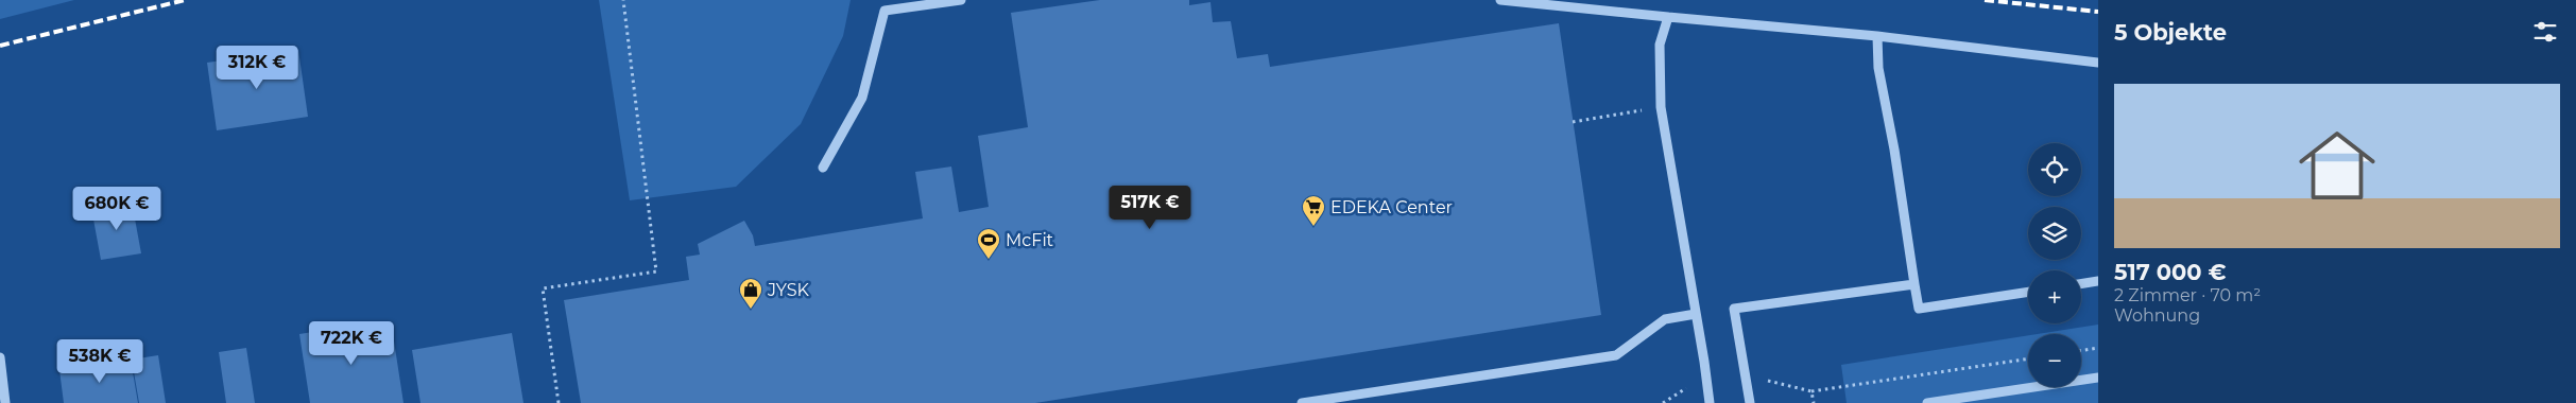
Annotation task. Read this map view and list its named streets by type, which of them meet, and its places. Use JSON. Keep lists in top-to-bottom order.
{
  "places": {
    "supermarket": ["EDEKA Center"],
    "sports": ["McFit"],
    "shop": ["JYSK"]
  },
  "page": {
    "heading": "5 Objekte",
    "price": [
      "312K €",
      "517K €",
      "680K €",
      "722K €",
      "538K €"
    ],
    "list": [
      {
        "name": "517 000 €",
        "note": "2 Zimmer · 70 m² · Wohnung"
      }
    ],
    "map_buttons": ["+", "−"]
  }
}
